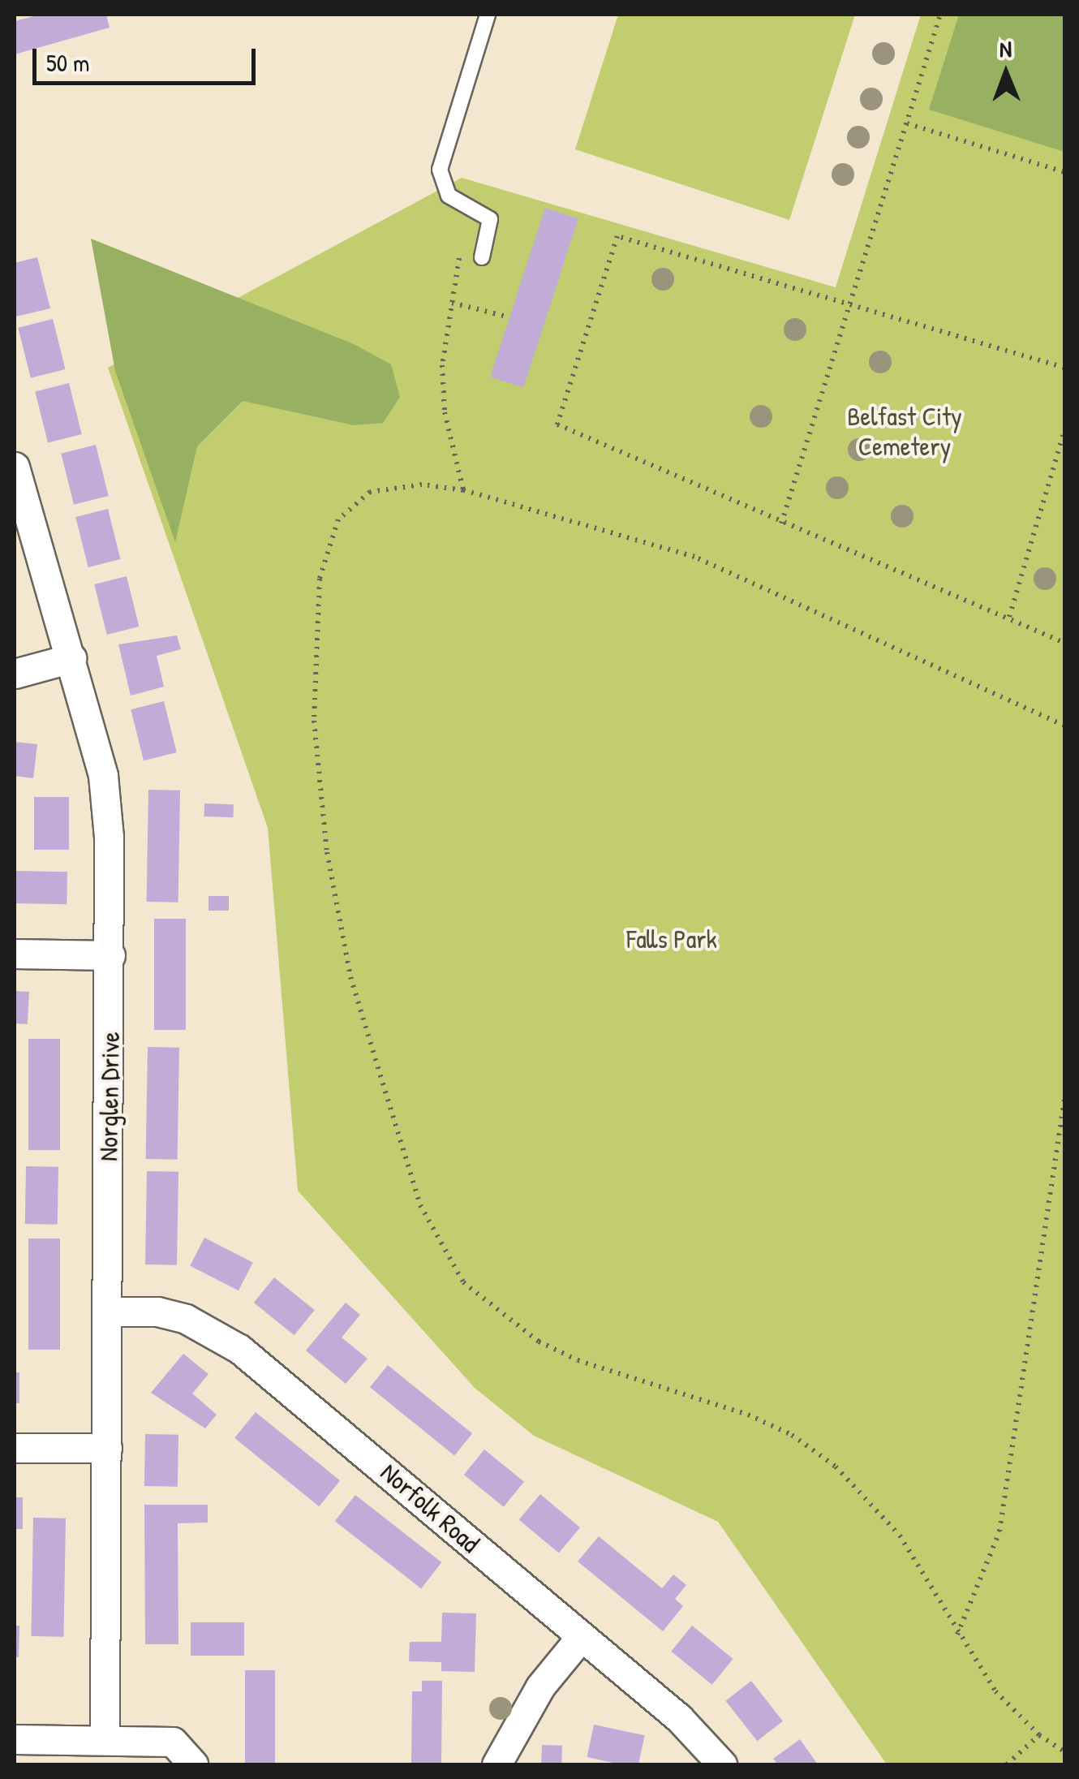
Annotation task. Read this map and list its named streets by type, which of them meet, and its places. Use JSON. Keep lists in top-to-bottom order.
{
  "streets": {
    "street": ["Norglen Drive", "Norfolk Road"]
  },
  "crossings": [
    ["Norglen Drive", "Norfolk Road"]
  ],
  "parks": ["Belfast City Cemetery", "Falls Park"],
  "scale_bar": "50 m",
  "north": "top"
}
